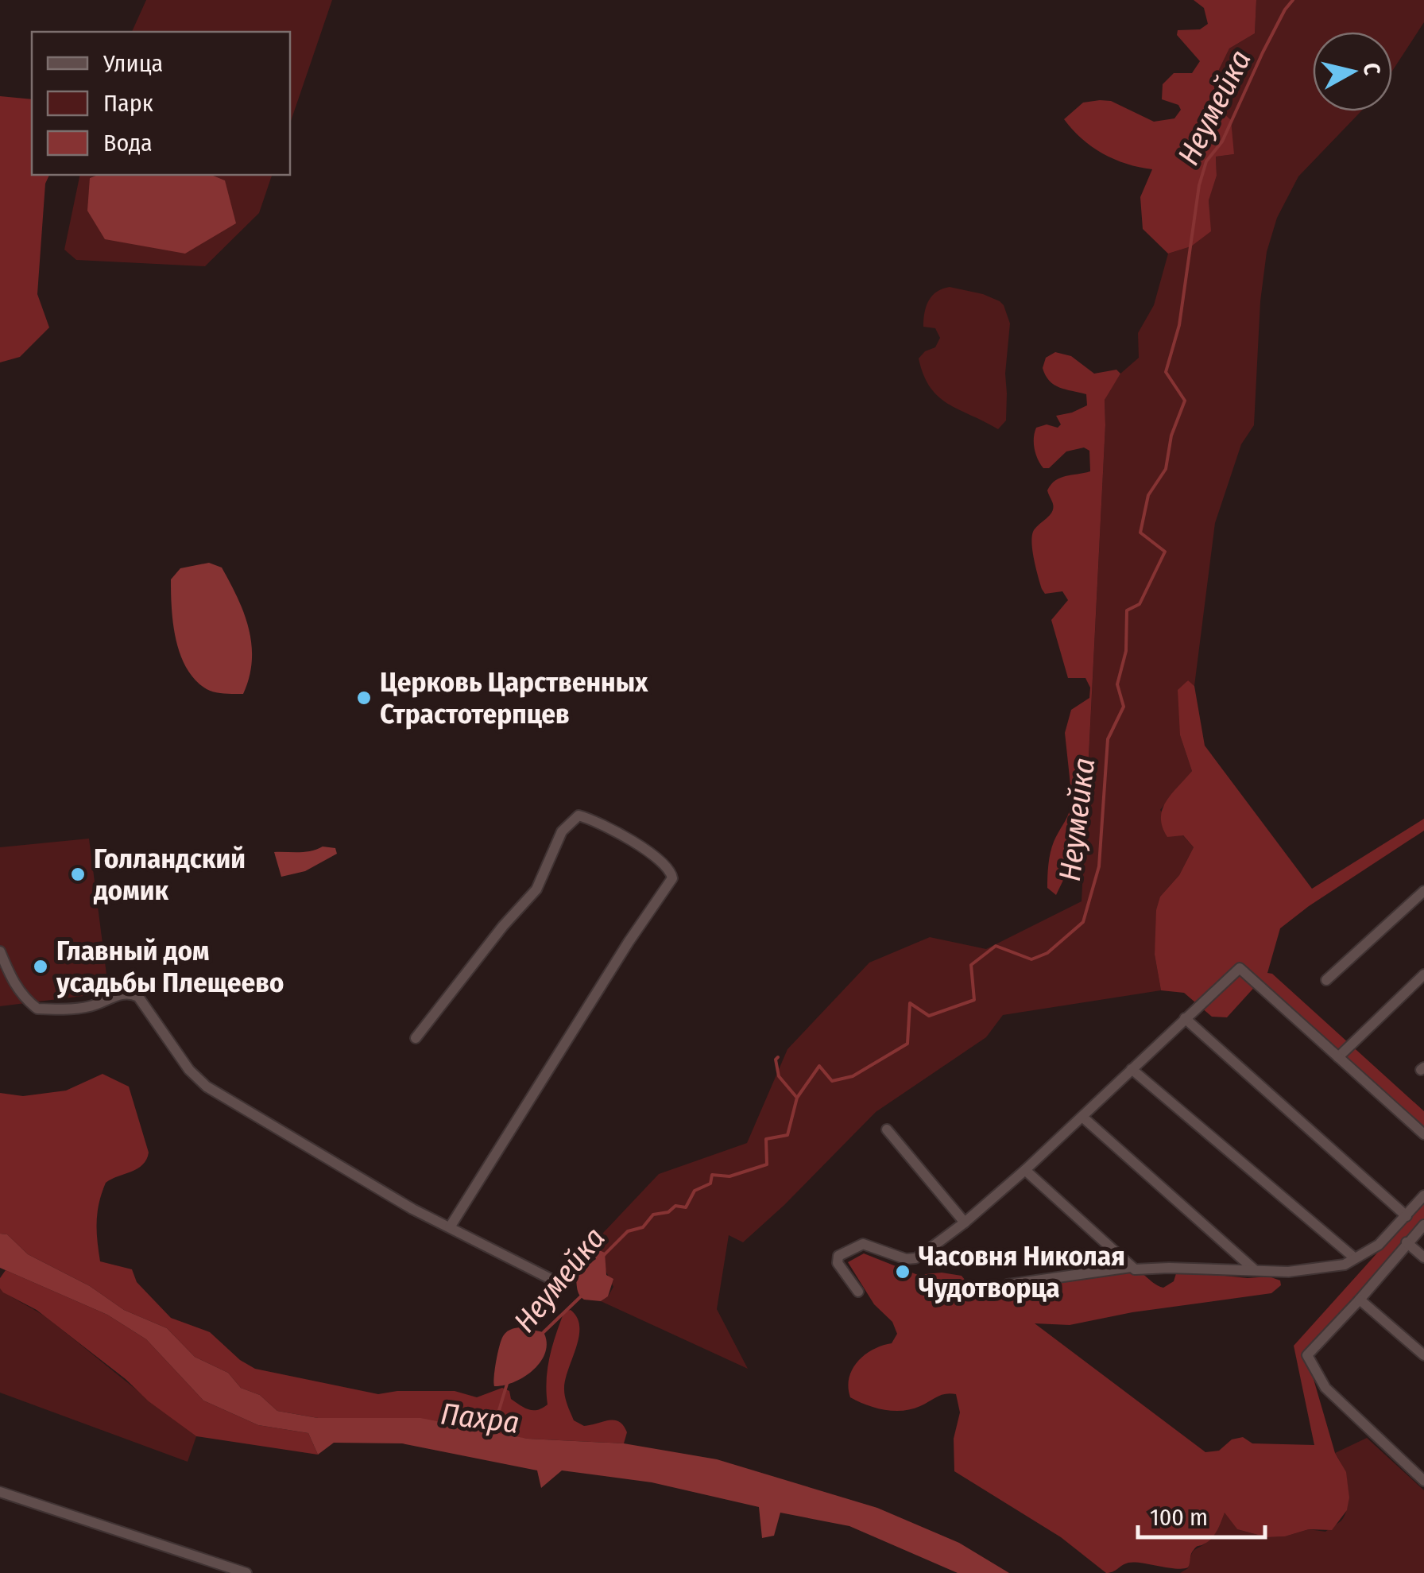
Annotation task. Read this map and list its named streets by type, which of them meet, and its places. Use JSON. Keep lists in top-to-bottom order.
{
  "water": ["Неумейка", "Пахра"],
  "places": [
    "Церковь Царственных Страстотерпцев",
    "Голландский домик",
    "Главный дом усадьбы Плещеево",
    "Часовня Николая Чудотворца"
  ],
  "legend": ["Улица", "Парк", "Вода"],
  "scale_bar": "100 m",
  "north": "right"
}
